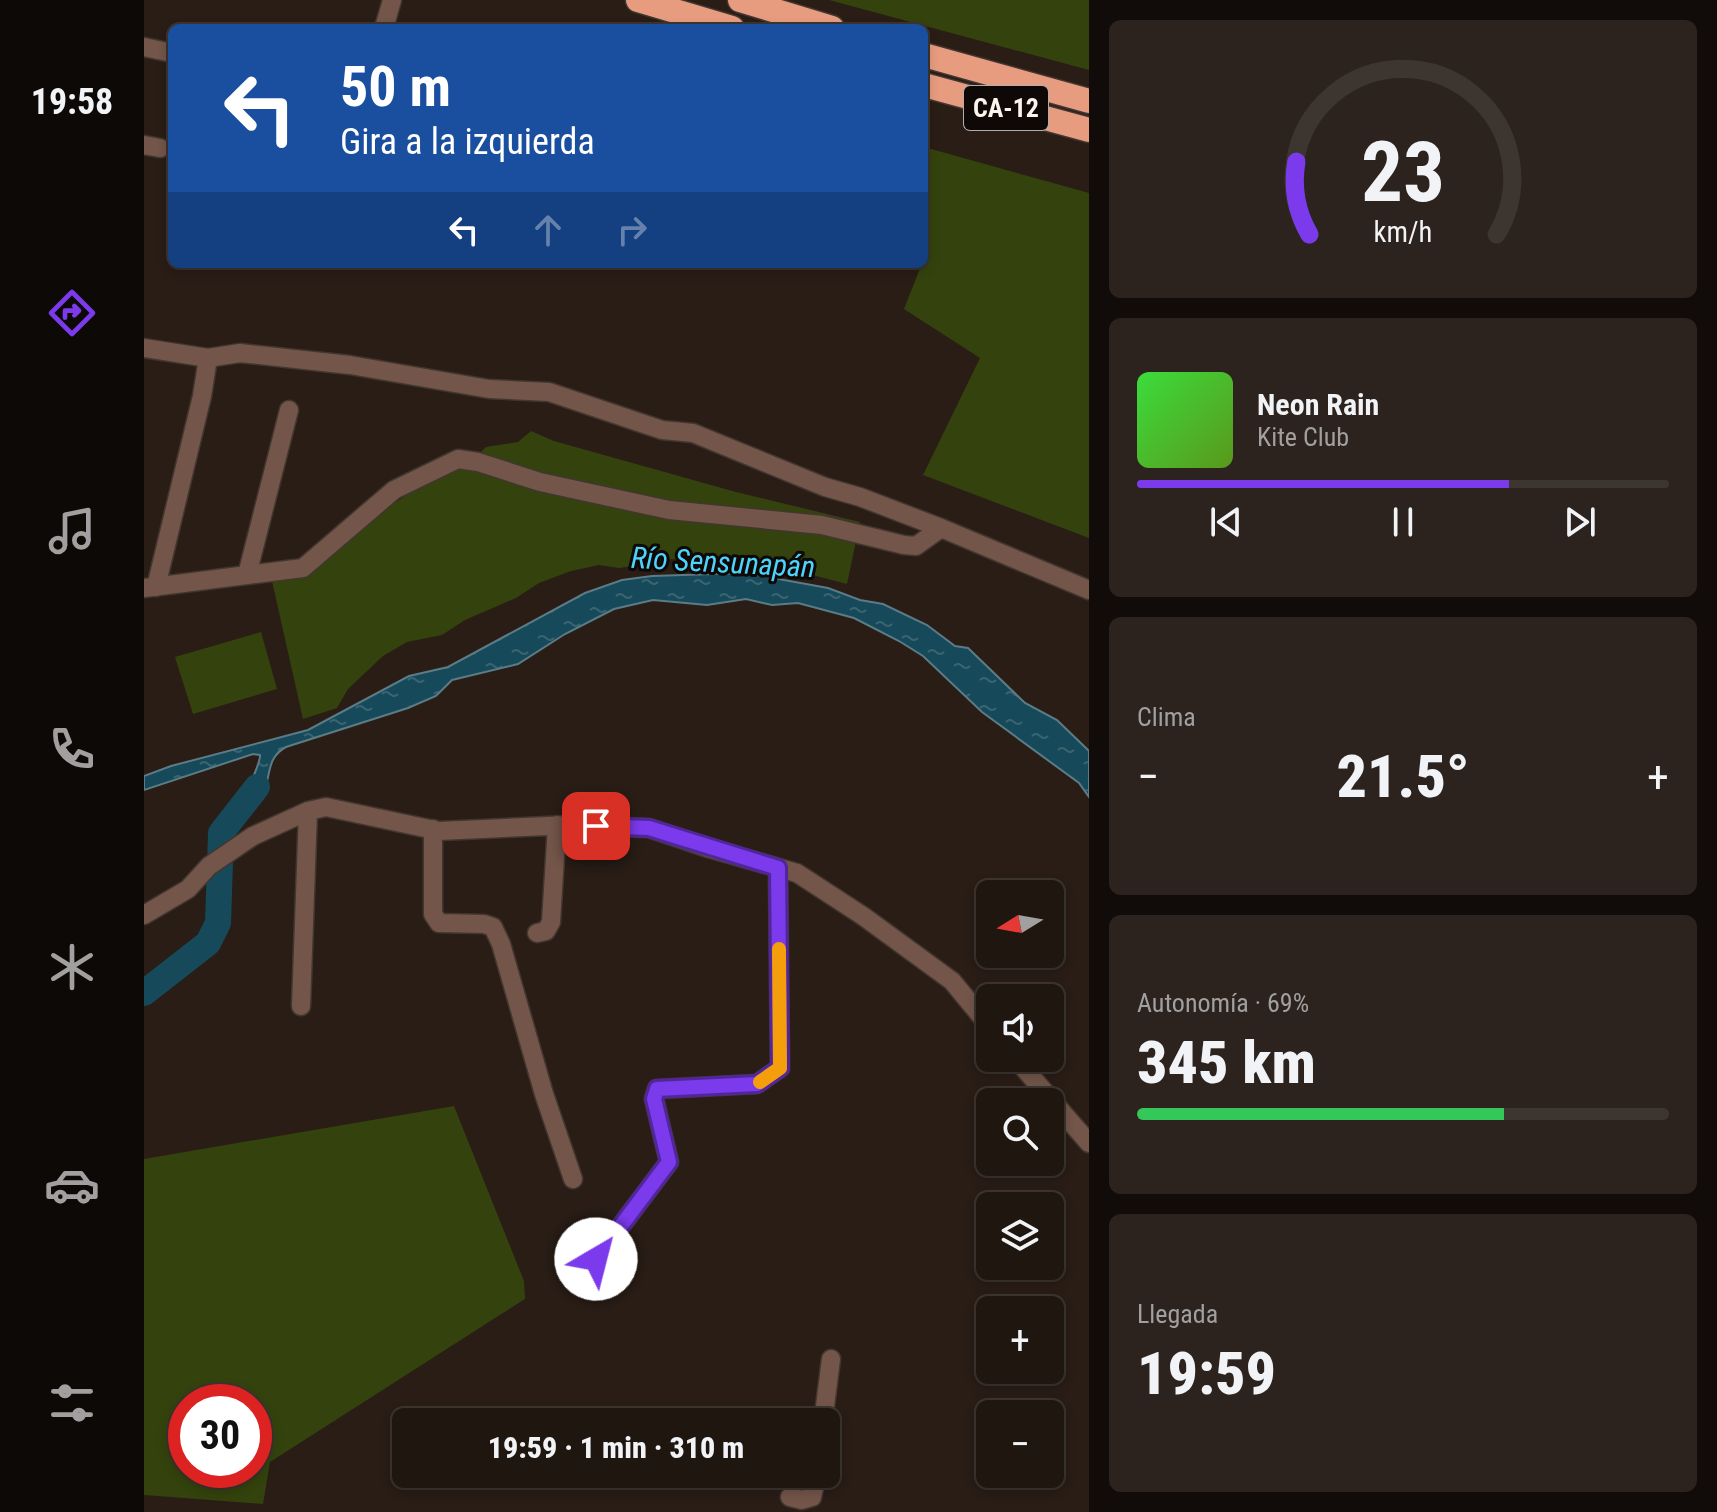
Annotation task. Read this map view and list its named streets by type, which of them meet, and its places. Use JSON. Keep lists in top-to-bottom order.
{
  "streets": {
    "highway": ["CA-12"]
  },
  "water": ["Río Sensunapán"],
  "north": "left",
  "page": {
    "tabs": "19:58",
    "turn": ["50 m", "Gira a la izquierda"],
    "song": ["Neon Rain", "Kite Club"],
    "tile": [
      "Clima",
      ["Autonomía · 69%", "345 km"],
      ["Llegada", "19:59"]
    ],
    "heat": ["−", "21.5°", "+"],
    "map_buttons": ["+", "−"],
    "limit": "30",
    "trip": "19:59 · 1 min · 310 m",
    "gauge": ["23", "km/h"]
  }
}
